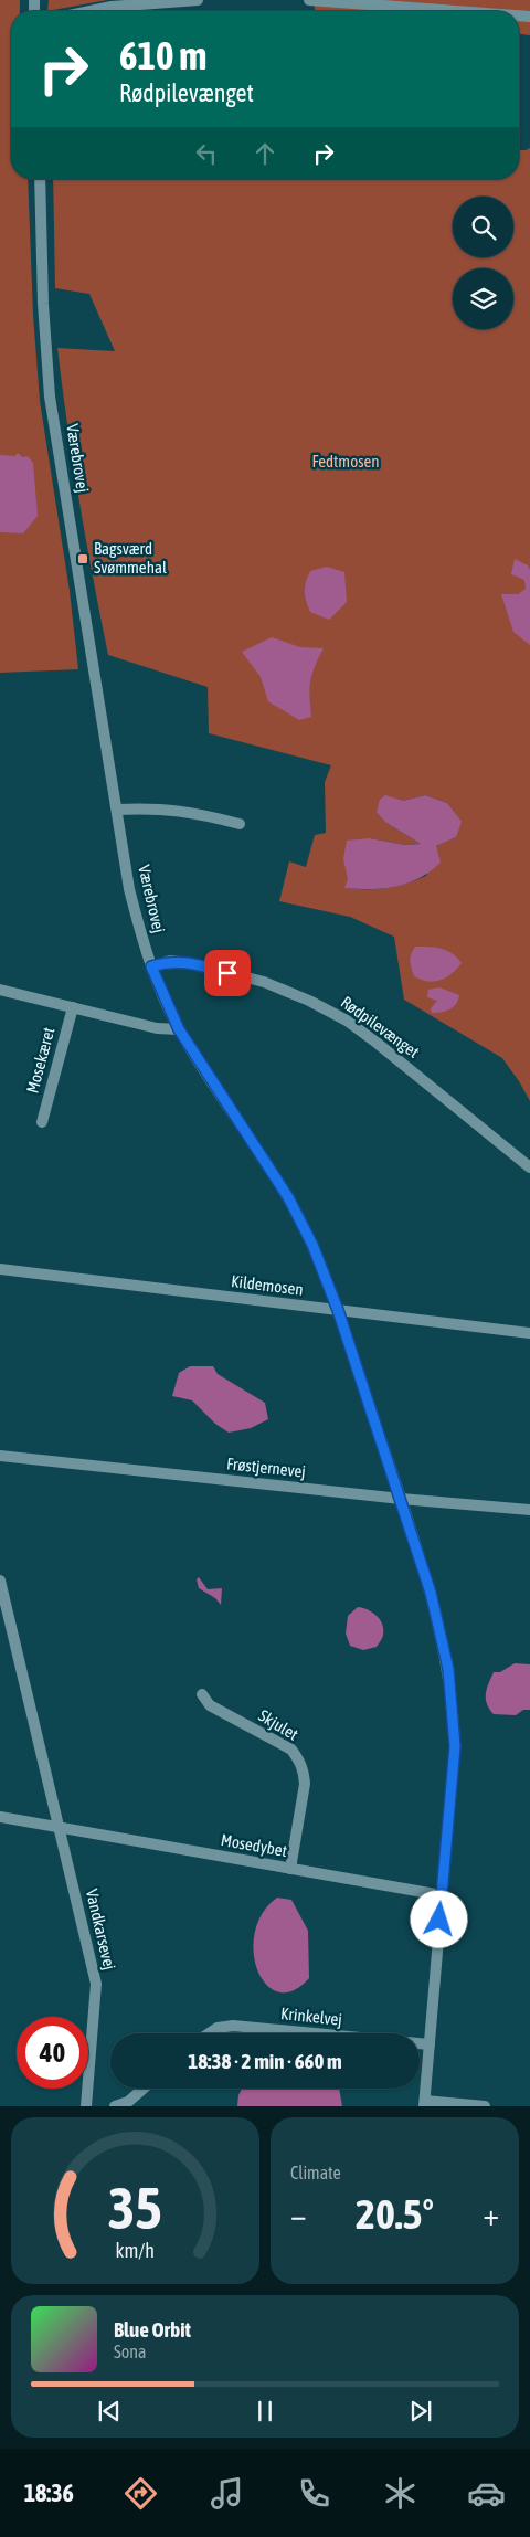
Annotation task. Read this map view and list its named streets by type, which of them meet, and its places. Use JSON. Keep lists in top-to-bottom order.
{
  "streets": {
    "street": [
      "Værebrovej",
      "Rødpilevænget",
      "Mosekæret",
      "Kildemosen",
      "Frøstjernevej",
      "Skjulet",
      "Mosedybet",
      "Vandkarsevej",
      "Krinkelvej"
    ]
  },
  "crossings": [
    ["Værebrovej", "Rødpilevænget"],
    ["Værebrovej", "Kildemosen"],
    ["Værebrovej", "Frøstjernevej"],
    ["Værebrovej", "Mosedybet"],
    ["Værebrovej", "Krinkelvej"],
    ["Skjulet", "Mosedybet"],
    ["Mosedybet", "Vandkarsevej"]
  ],
  "parks": ["Fedtmosen"],
  "places": {
    "transit": ["Bagsværd Svømmehal"]
  },
  "page": {
    "turn": ["610 m", "Rødpilevænget"],
    "limit": "40",
    "trip": "18:38 · 2 min · 660 m",
    "tile": "Climate",
    "heat": ["−", "20.5°", "+"],
    "song": ["Blue Orbit", "Sona"],
    "tabs": "18:36",
    "gauge": ["35", "km/h"]
  }
}
